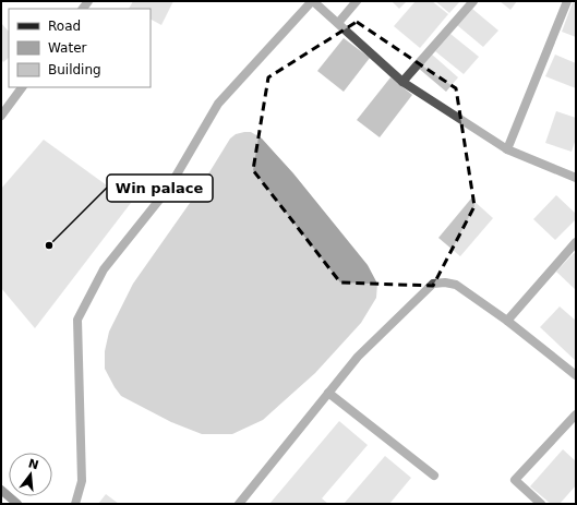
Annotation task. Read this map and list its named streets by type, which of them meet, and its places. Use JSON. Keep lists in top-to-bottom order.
{
  "places": ["Win palace"],
  "legend": ["Road", "Water", "Building"],
  "north": "top"
}
